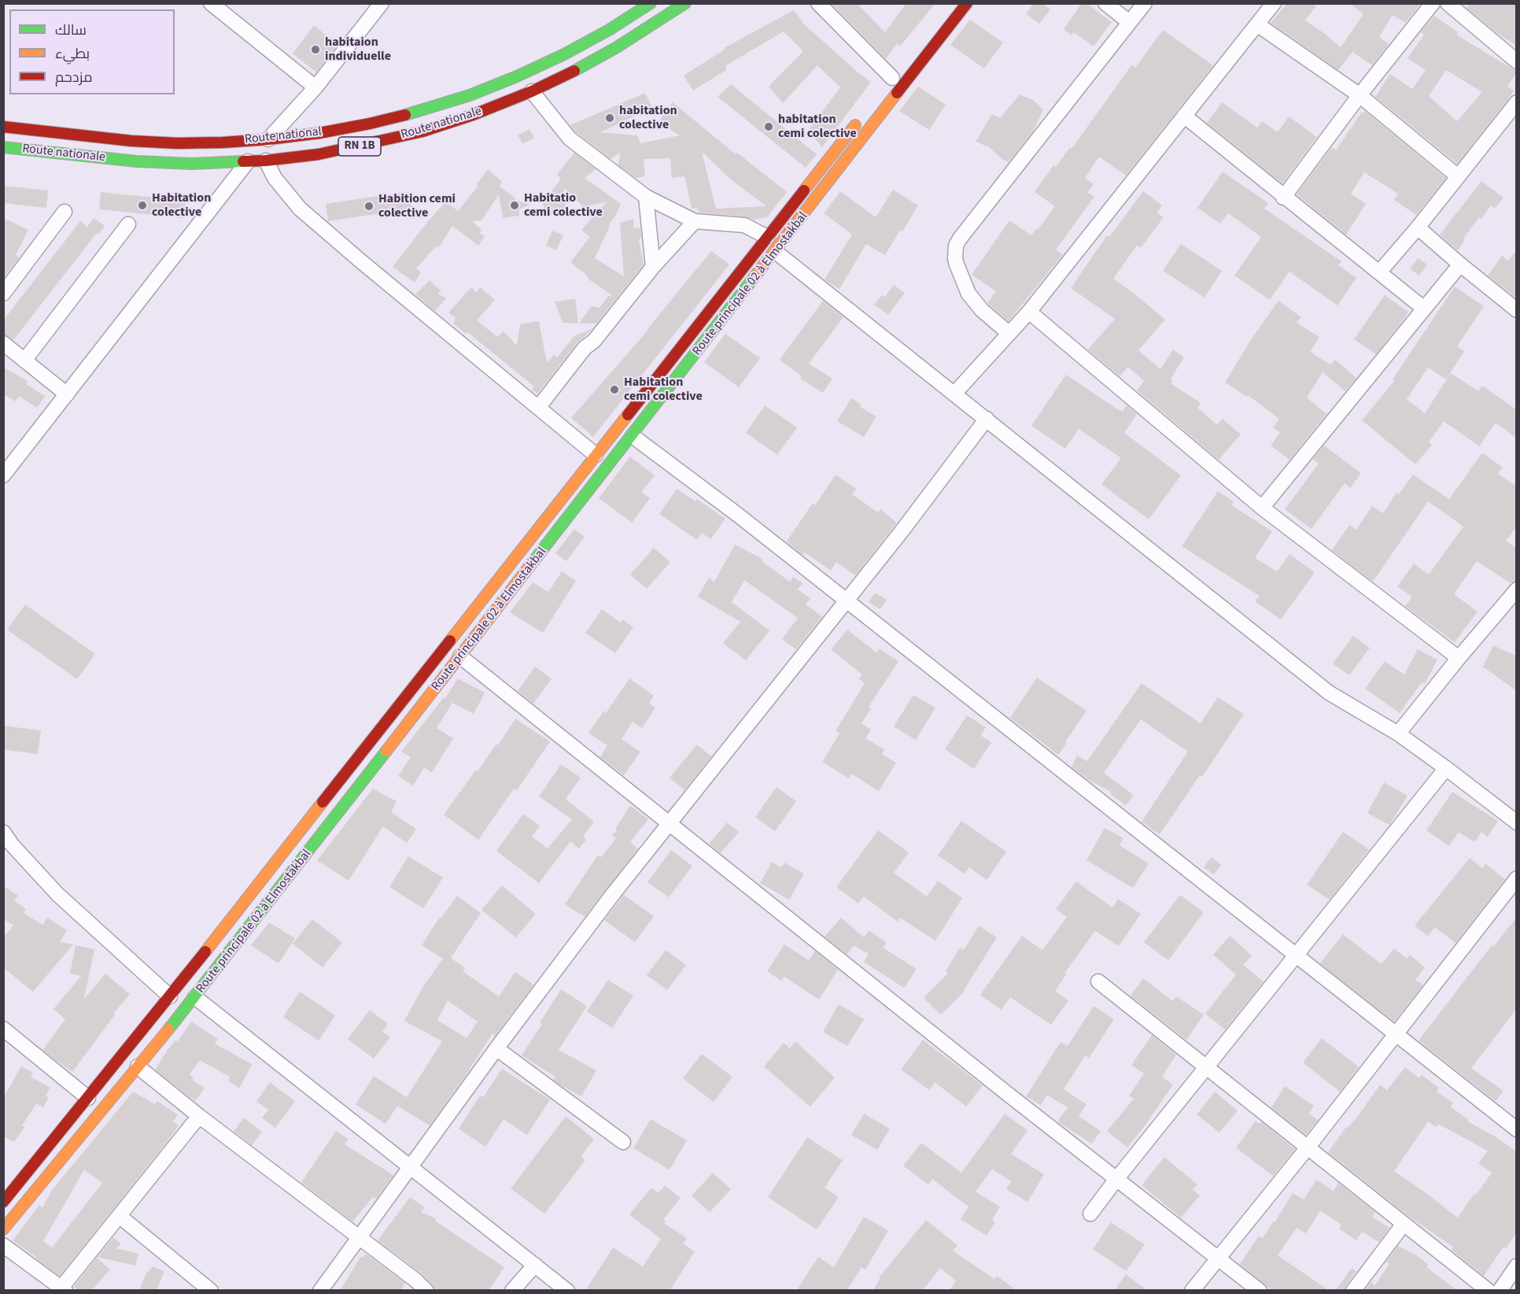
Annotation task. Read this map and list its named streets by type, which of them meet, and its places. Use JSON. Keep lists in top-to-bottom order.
{
  "streets": {
    "main road": [
      "Route nationale",
      "Route national",
      "RN 1B",
      "Route principale 02 à Elmostakbal"
    ]
  },
  "places": [
    "habitaion individuelle",
    "habitation colective",
    "habitation cemi colective",
    "Habitation colective",
    "Habitatio cemi colective",
    "Habition cemi colective",
    "Habitation cemi colective"
  ],
  "legend": ["سالك", "بطيء", "مزدحم"]
}
